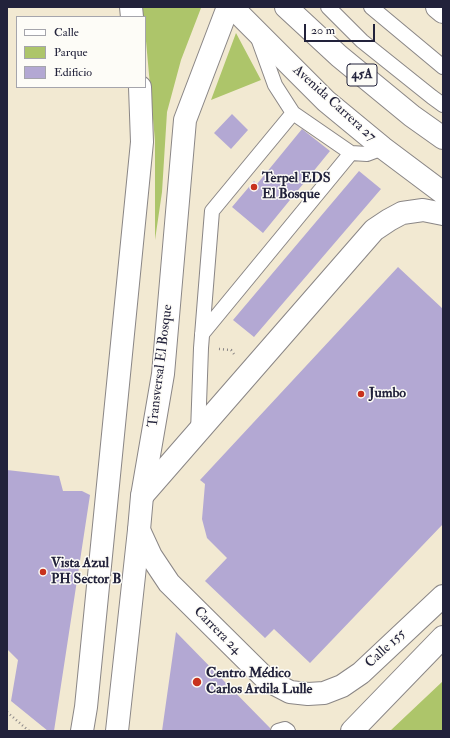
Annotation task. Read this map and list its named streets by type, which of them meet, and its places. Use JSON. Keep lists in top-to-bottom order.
{
  "streets": {
    "main road": [
      "45A",
      "Avenida Carrera 27",
      "Transversal El Bosque",
      "Carrera 24",
      "Calle 155"
    ]
  },
  "crossings": [
    ["Transversal El Bosque", "Carrera 24"],
    ["Carrera 24", "Calle 155"]
  ],
  "places": [
    "Terpel EDS El Bosque",
    "Jumbo",
    "Vista Azul PH Sector B",
    "Centro Médico Carlos Ardila Lulle"
  ],
  "legend": ["Calle", "Parque", "Edificio"],
  "scale_bar": "20 m"
}
